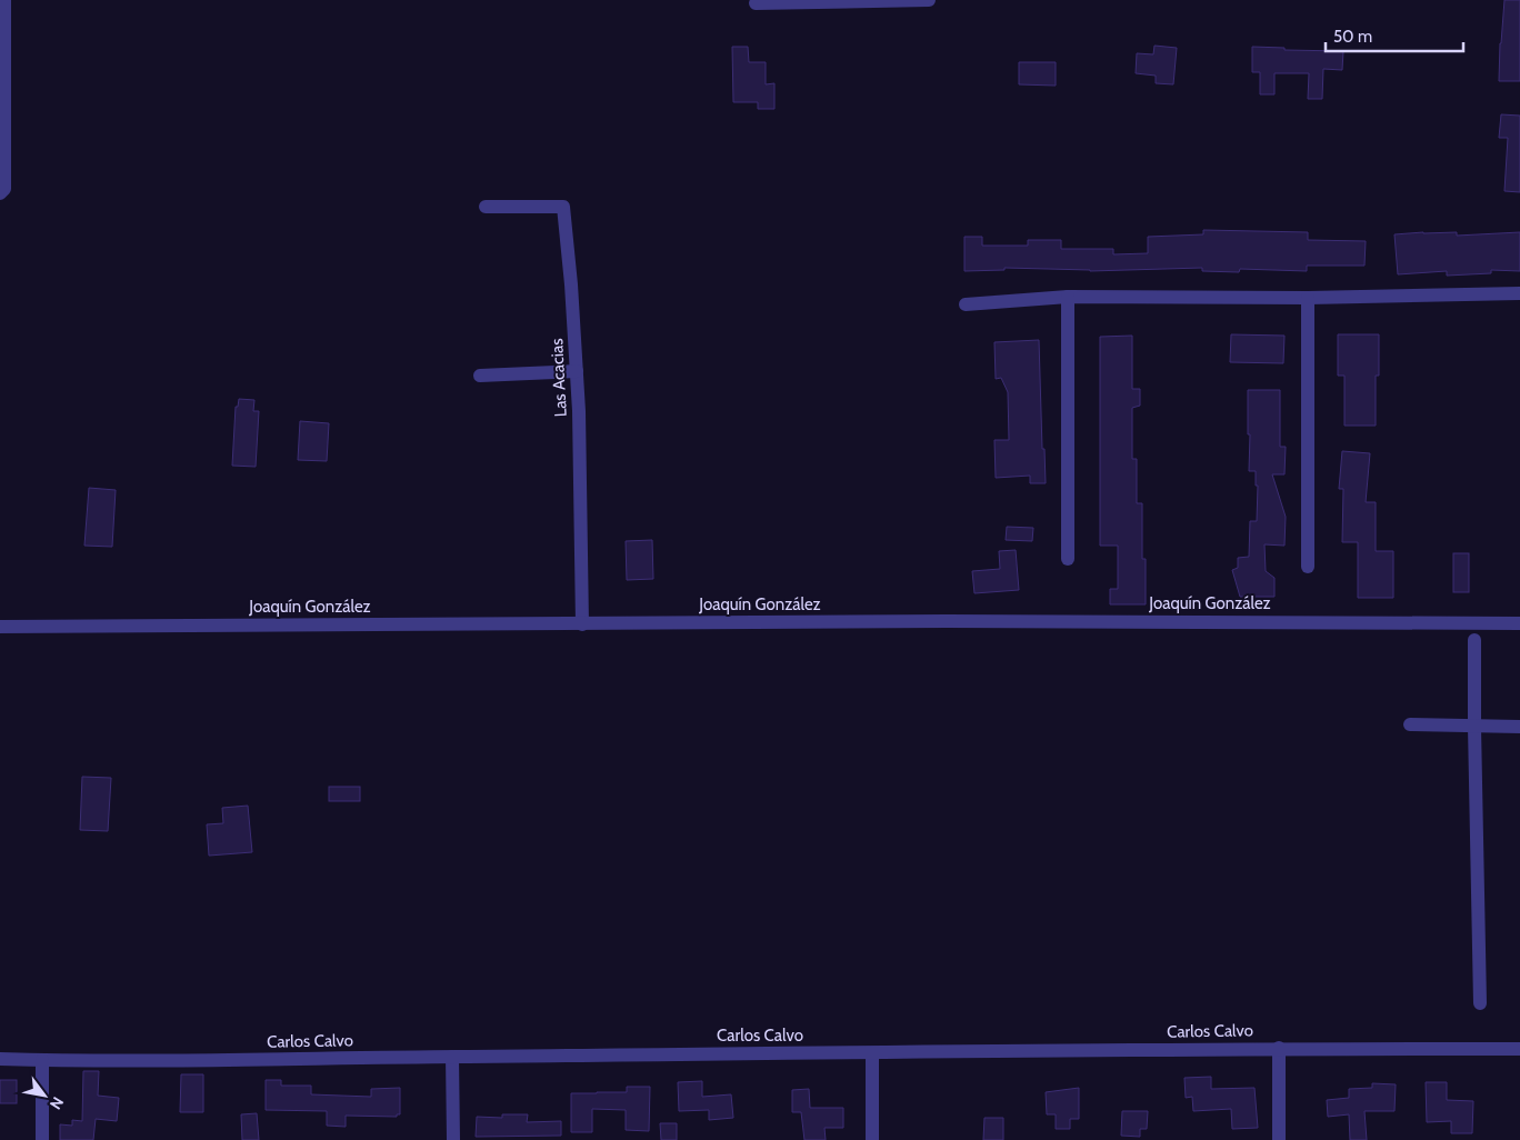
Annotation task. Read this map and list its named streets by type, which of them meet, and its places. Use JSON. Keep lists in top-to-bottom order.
{
  "streets": {
    "street": ["Las Acacias", "Joaquín González", "Carlos Calvo"]
  },
  "crossings": [
    ["Las Acacias", "Joaquín González"]
  ],
  "scale_bar": "50 m",
  "north": "bottom right"
}
